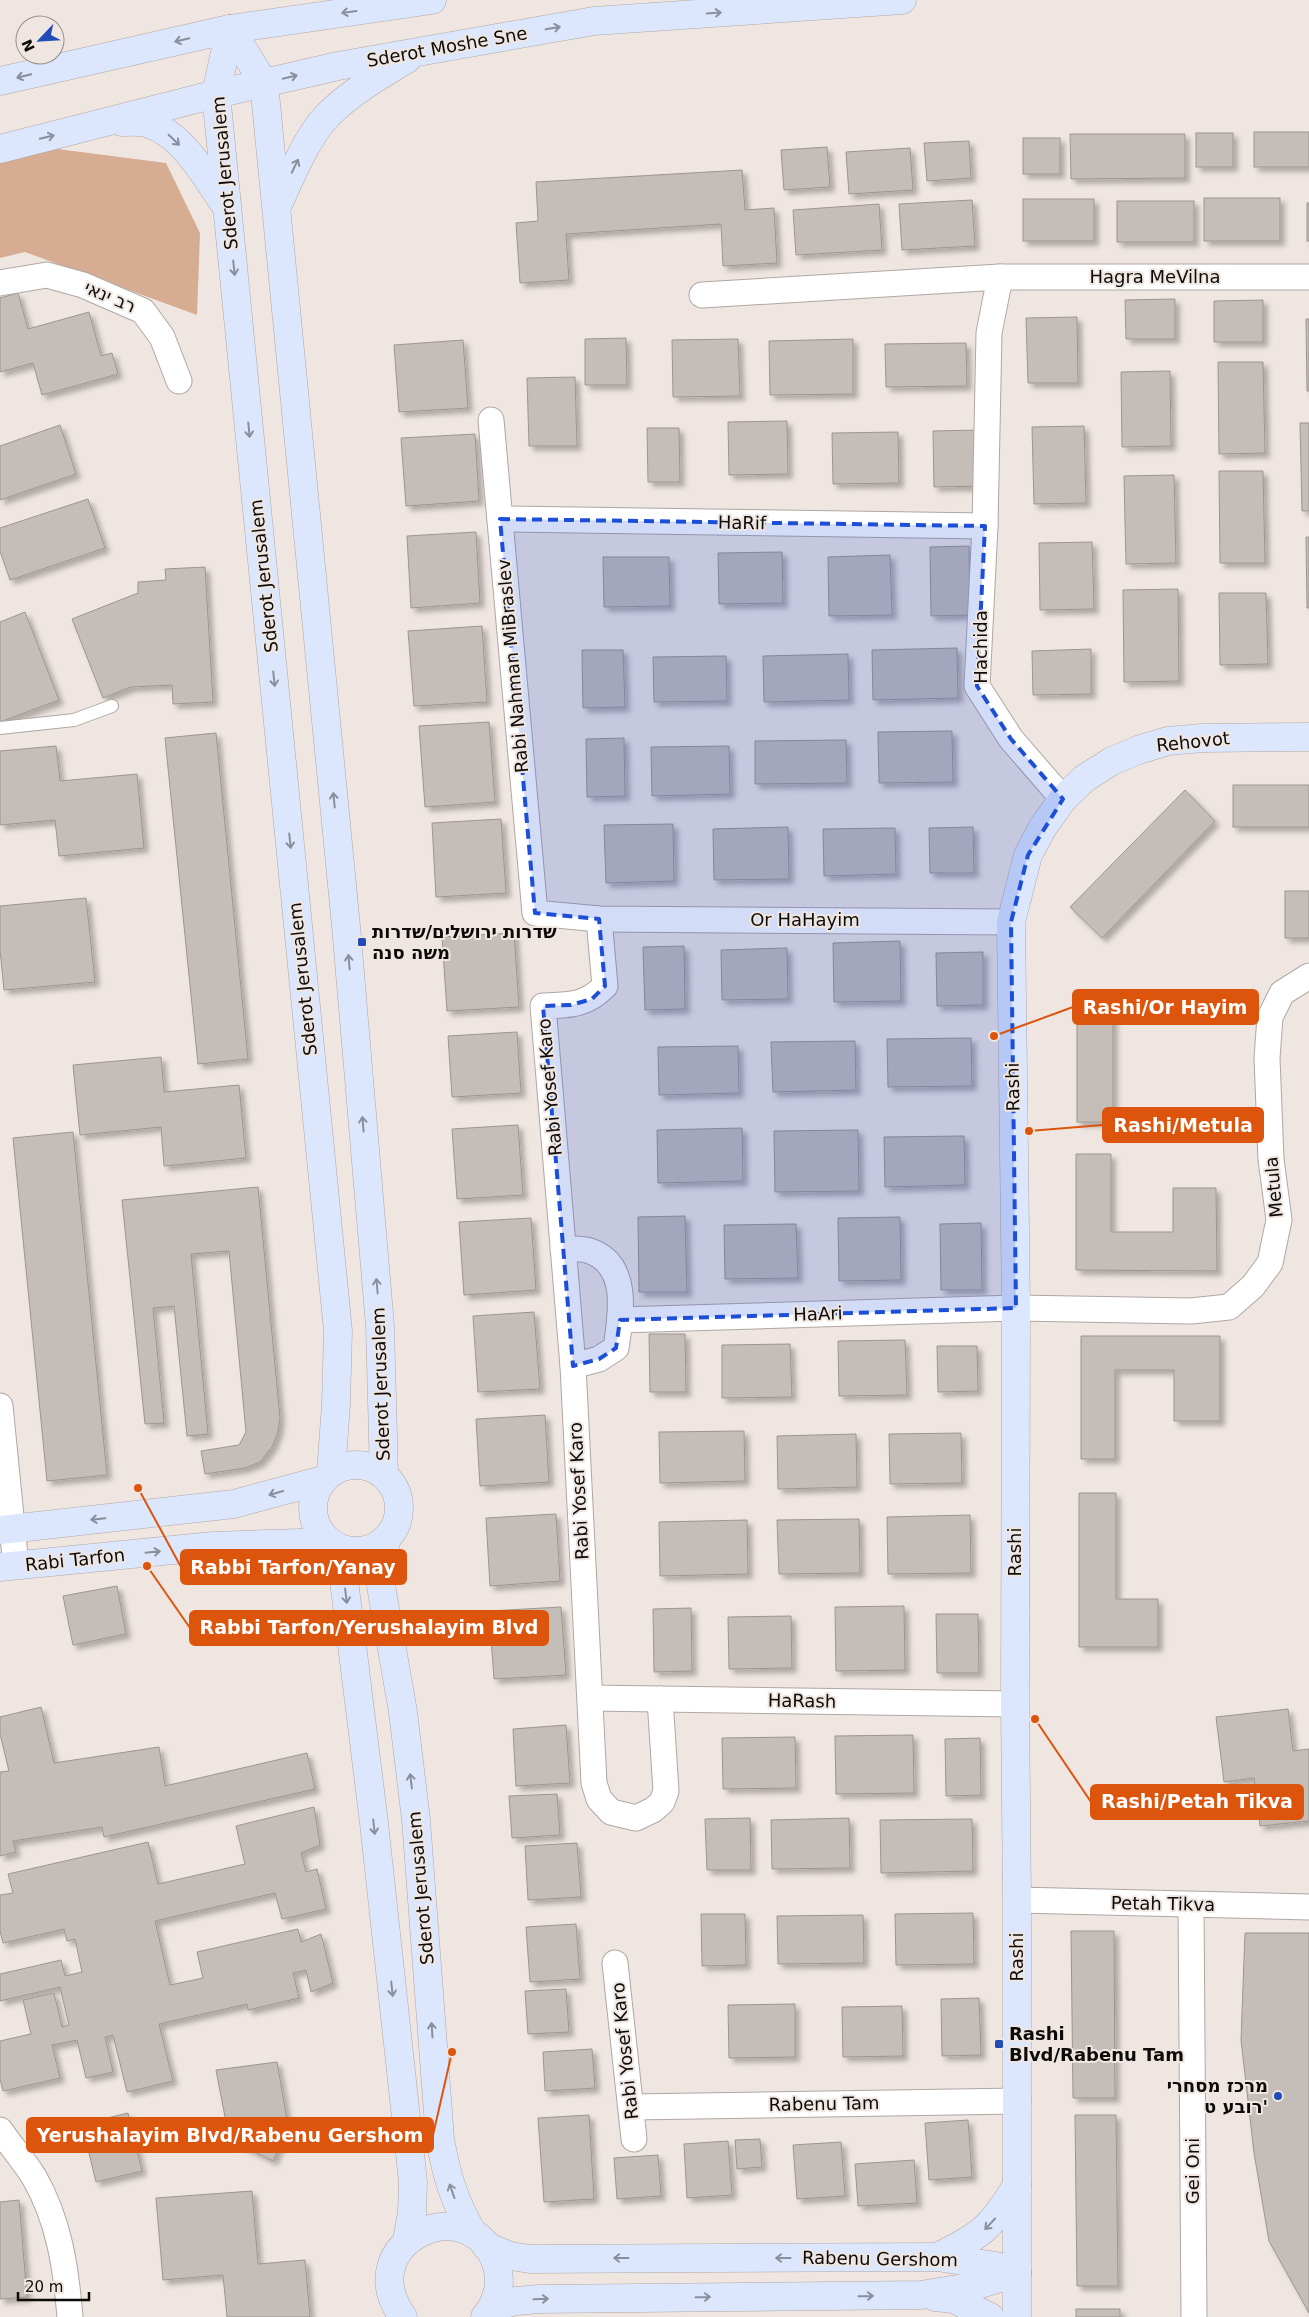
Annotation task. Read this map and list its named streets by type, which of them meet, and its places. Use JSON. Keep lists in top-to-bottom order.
{
  "streets": {
    "main road": [
      "Sderot Moshe Sne",
      "Sderot Jerusalem",
      "Rehovot",
      "Rashi",
      "Rabi Tarfon",
      "Rabenu Gershom"
    ],
    "street": [
      "Hagra MeVilna",
      "רב ינאי",
      "HaRif",
      "Hachida",
      "Rabi Nahman MiBraslev",
      "Or HaHayim",
      "Rabi Yosef Karo",
      "Metula",
      "HaAri",
      "HaRash",
      "Petah Tikva",
      "Rabenu Tam",
      "Gei Oni"
    ]
  },
  "crossings": [
    ["Sderot Moshe Sne", "Sderot Jerusalem"],
    ["Sderot Jerusalem", "Rabi Tarfon"],
    ["Sderot Jerusalem", "Rabenu Gershom"],
    ["HaRif", "Hachida"],
    ["HaRif", "Rabi Nahman MiBraslev"],
    ["Hachida", "Rehovot"],
    ["Hachida", "Rashi"],
    ["Rabi Nahman MiBraslev", "Or HaHayim"],
    ["Rehovot", "Rashi"],
    ["Or HaHayim", "Rabi Yosef Karo"],
    ["Or HaHayim", "Rashi"],
    ["Rabi Yosef Karo", "HaRash"],
    ["Rabi Yosef Karo", "Rabenu Tam"],
    ["Rashi", "Metula"],
    ["Rashi", "HaAri"],
    ["Rashi", "HaRash"],
    ["Rashi", "Petah Tikva"],
    ["Rashi", "Rabenu Tam"],
    ["Rashi", "Rabenu Gershom"],
    ["Metula", "HaAri"],
    ["Petah Tikva", "Gei Oni"]
  ],
  "places": {
    "transit": ["שדרות ירושלים/שדרות משה סנה", "Rashi Blvd/Rabenu Tam"],
    "other": [
      "Rashi/Or Hayim",
      "Rashi/Metula",
      "Rabbi Tarfon/Yanay",
      "Rabbi Tarfon/Yerushalayim Blvd",
      "Rashi/Petah Tikva",
      "Yerushalayim Blvd/Rabenu Gershom",
      "מרכז מסחרי רובע ט'"
    ]
  },
  "scale_bar": "20 m",
  "north": "bottom left"
}
